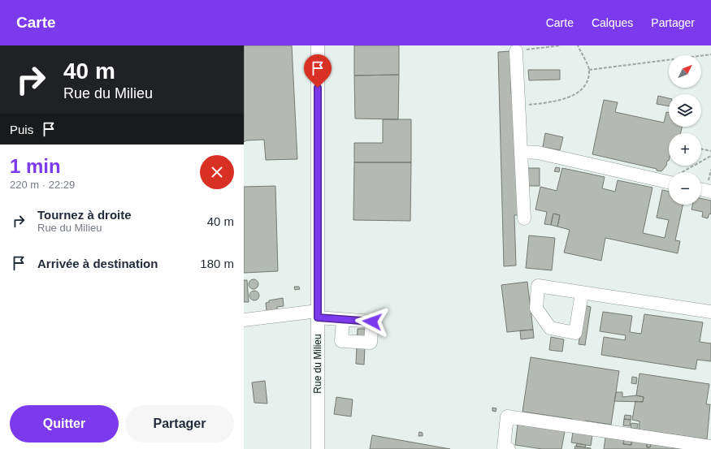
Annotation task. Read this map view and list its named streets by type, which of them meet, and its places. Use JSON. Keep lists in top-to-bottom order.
{
  "streets": {
    "street": ["Rue du Milieu"]
  },
  "north": "top right",
  "page": {
    "header": "Carte",
    "nav": ["Carte", "Calques", "Partager"],
    "turn": ["40 m", "Rue du Milieu"],
    "map_buttons": ["+", "−"],
    "then": "Puis",
    "heading": ["1 min", "220 m · 22:29"],
    "list": [
      {
        "name": "Tournez à droite",
        "note": "Rue du Milieu",
        "value": "40 m"
      },
      {
        "name": "Arrivée à destination",
        "value": "180 m"
      }
    ],
    "buttons": ["Quitter", "Partager"]
  }
}
